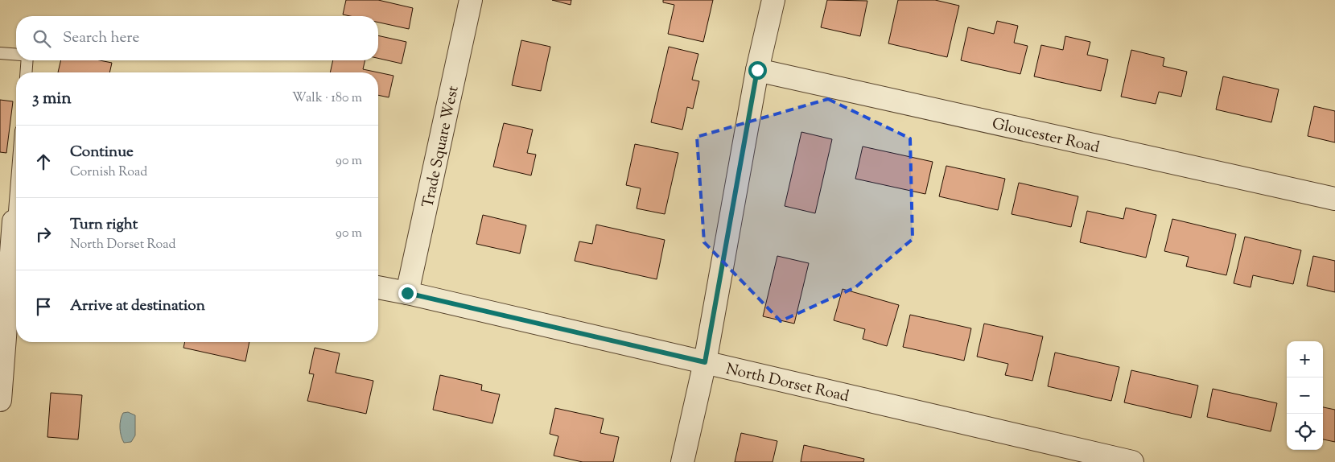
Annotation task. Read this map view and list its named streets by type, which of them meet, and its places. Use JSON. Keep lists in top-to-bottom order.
{
  "streets": {
    "street": ["Gloucester Road", "Trade Square West", "North Dorset Road"]
  },
  "crossings": [
    ["Trade Square West", "North Dorset Road"]
  ],
  "page": {
    "search": "Search here",
    "heading": ["3 min", "Walk · 180 m"],
    "list": [
      ["Continue", "Cornish Road", "90 m"],
      ["Turn right", "North Dorset Road", "90 m"],
      "Arrive at destination"
    ],
    "map_buttons": ["+", "−"]
  }
}
